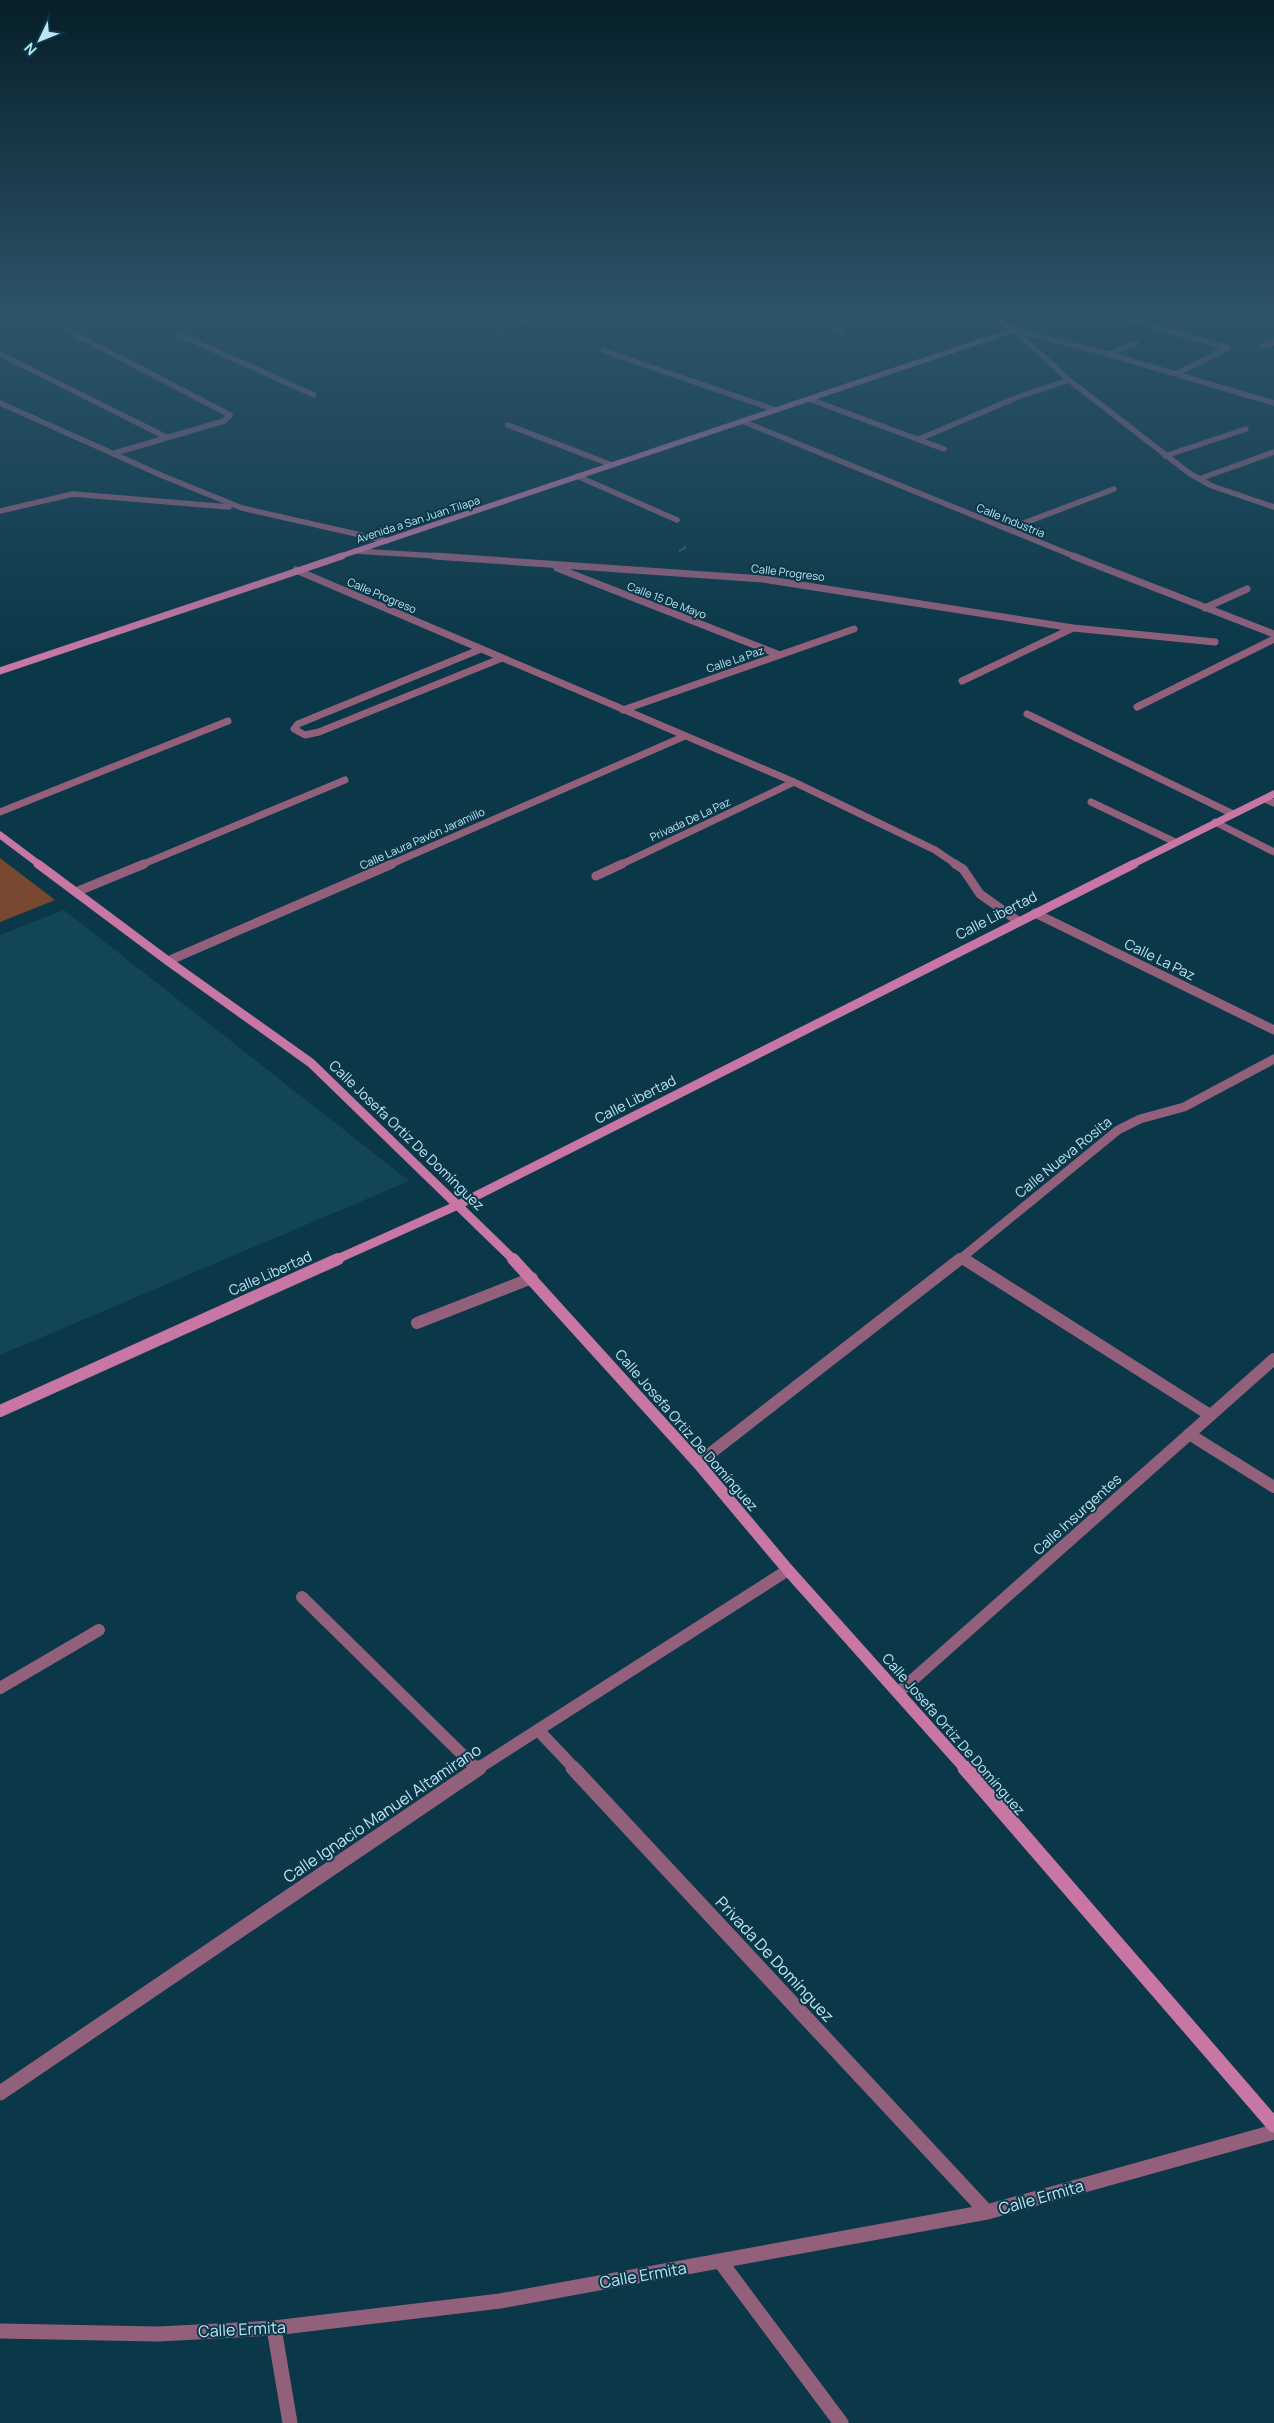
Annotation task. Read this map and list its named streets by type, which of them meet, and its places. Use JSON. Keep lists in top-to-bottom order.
{
  "streets": {
    "main road": ["Avenida a San Juan Tilapa", "Calle Libertad", "Calle Josefa Ortiz De Domínguez"],
    "street": [
      "Calle Industria",
      "Calle Progreso",
      "Calle 15 De Mayo",
      "Calle La Paz",
      "Privada De La Paz",
      "Calle Laura Pavón Jaramillo",
      "Calle Nueva Rosita",
      "Calle Insurgentes",
      "Calle Ignacio Manuel Altamirano",
      "Privada De Domínguez",
      "Calle Ermita"
    ]
  },
  "crossings": [
    ["Avenida a San Juan Tilapa", "Calle Progreso"],
    ["Calle Progreso", "Calle 15 De Mayo"],
    ["Calle Progreso", "Calle La Paz"],
    ["Calle Progreso", "Privada De La Paz"],
    ["Calle Progreso", "Calle Laura Pavón Jaramillo"],
    ["Calle Progreso", "Calle Libertad"],
    ["Calle 15 De Mayo", "Calle La Paz"],
    ["Calle La Paz", "Calle Libertad"],
    ["Calle Laura Pavón Jaramillo", "Calle Josefa Ortiz De Domínguez"],
    ["Calle Libertad", "Calle Josefa Ortiz De Domínguez"],
    ["Calle Josefa Ortiz De Domínguez", "Calle Nueva Rosita"],
    ["Calle Josefa Ortiz De Domínguez", "Calle Insurgentes"],
    ["Calle Josefa Ortiz De Domínguez", "Calle Ignacio Manuel Altamirano"],
    ["Calle Ignacio Manuel Altamirano", "Privada De Domínguez"],
    ["Privada De Domínguez", "Calle Ermita"]
  ],
  "north": "bottom left"
}
